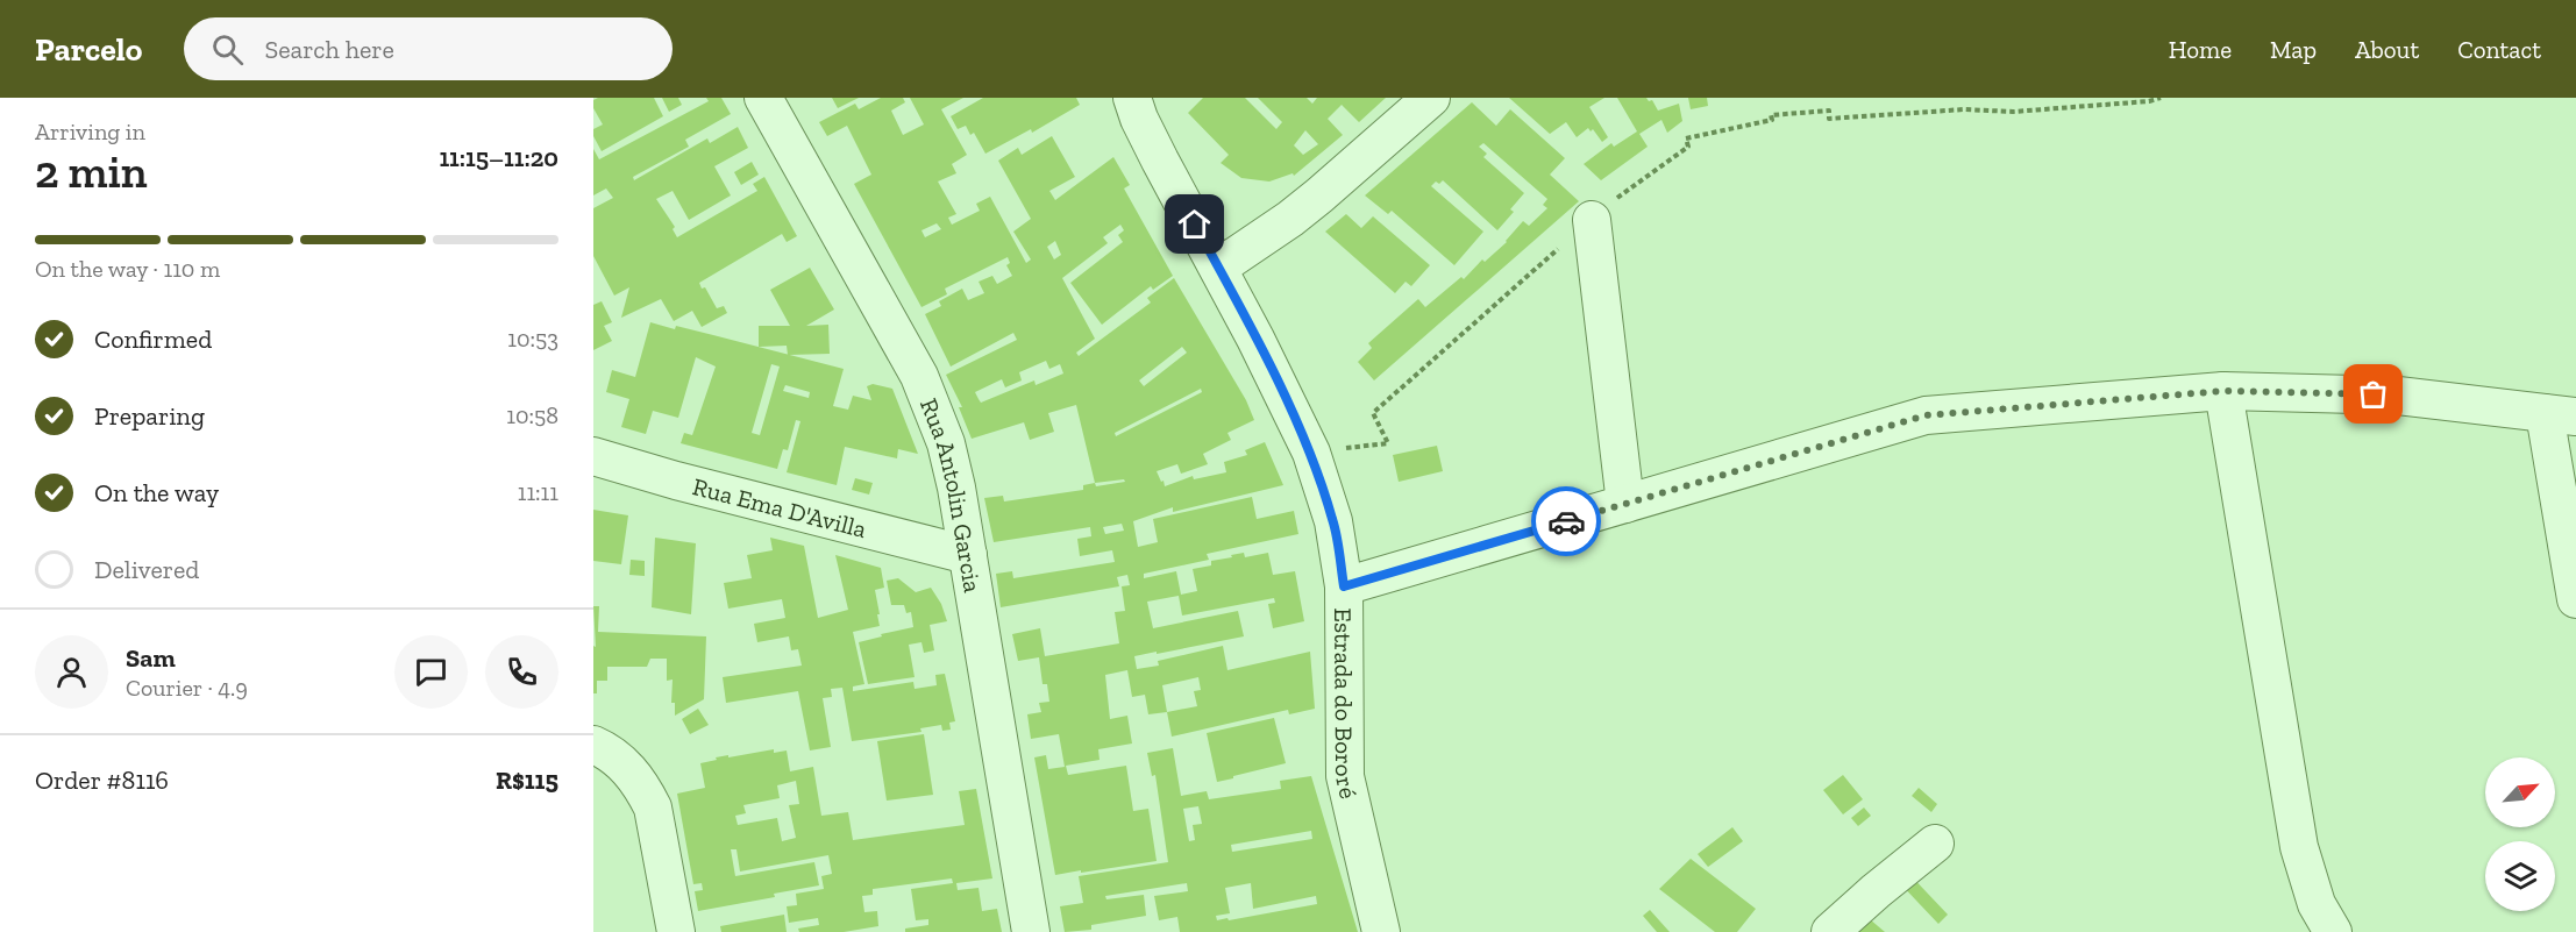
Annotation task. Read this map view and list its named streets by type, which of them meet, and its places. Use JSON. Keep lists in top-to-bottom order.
{
  "streets": {
    "street": ["Rua Antolin Garcia", "Rua Ema D'Avilla", "Estrada do Bororé"]
  },
  "crossings": [
    ["Rua Antolin Garcia", "Rua Ema D'Avilla"]
  ],
  "north": "top right",
  "page": {
    "header": "Parcelo",
    "search": "Search here",
    "nav": [
      "Home",
      "Map",
      "About",
      "Contact"
    ],
    "heading": ["2 min", "Arriving in", "11:15–11:20"],
    "panel": [
      "Sam",
      "Courier · 4.9",
      "Order #8116",
      "R$115"
    ],
    "bar": "On the way · 110 m",
    "list": [
      ["Confirmed", "10:53"],
      ["Preparing", "10:58"],
      ["On the way", "11:11"],
      "Delivered"
    ]
  }
}
